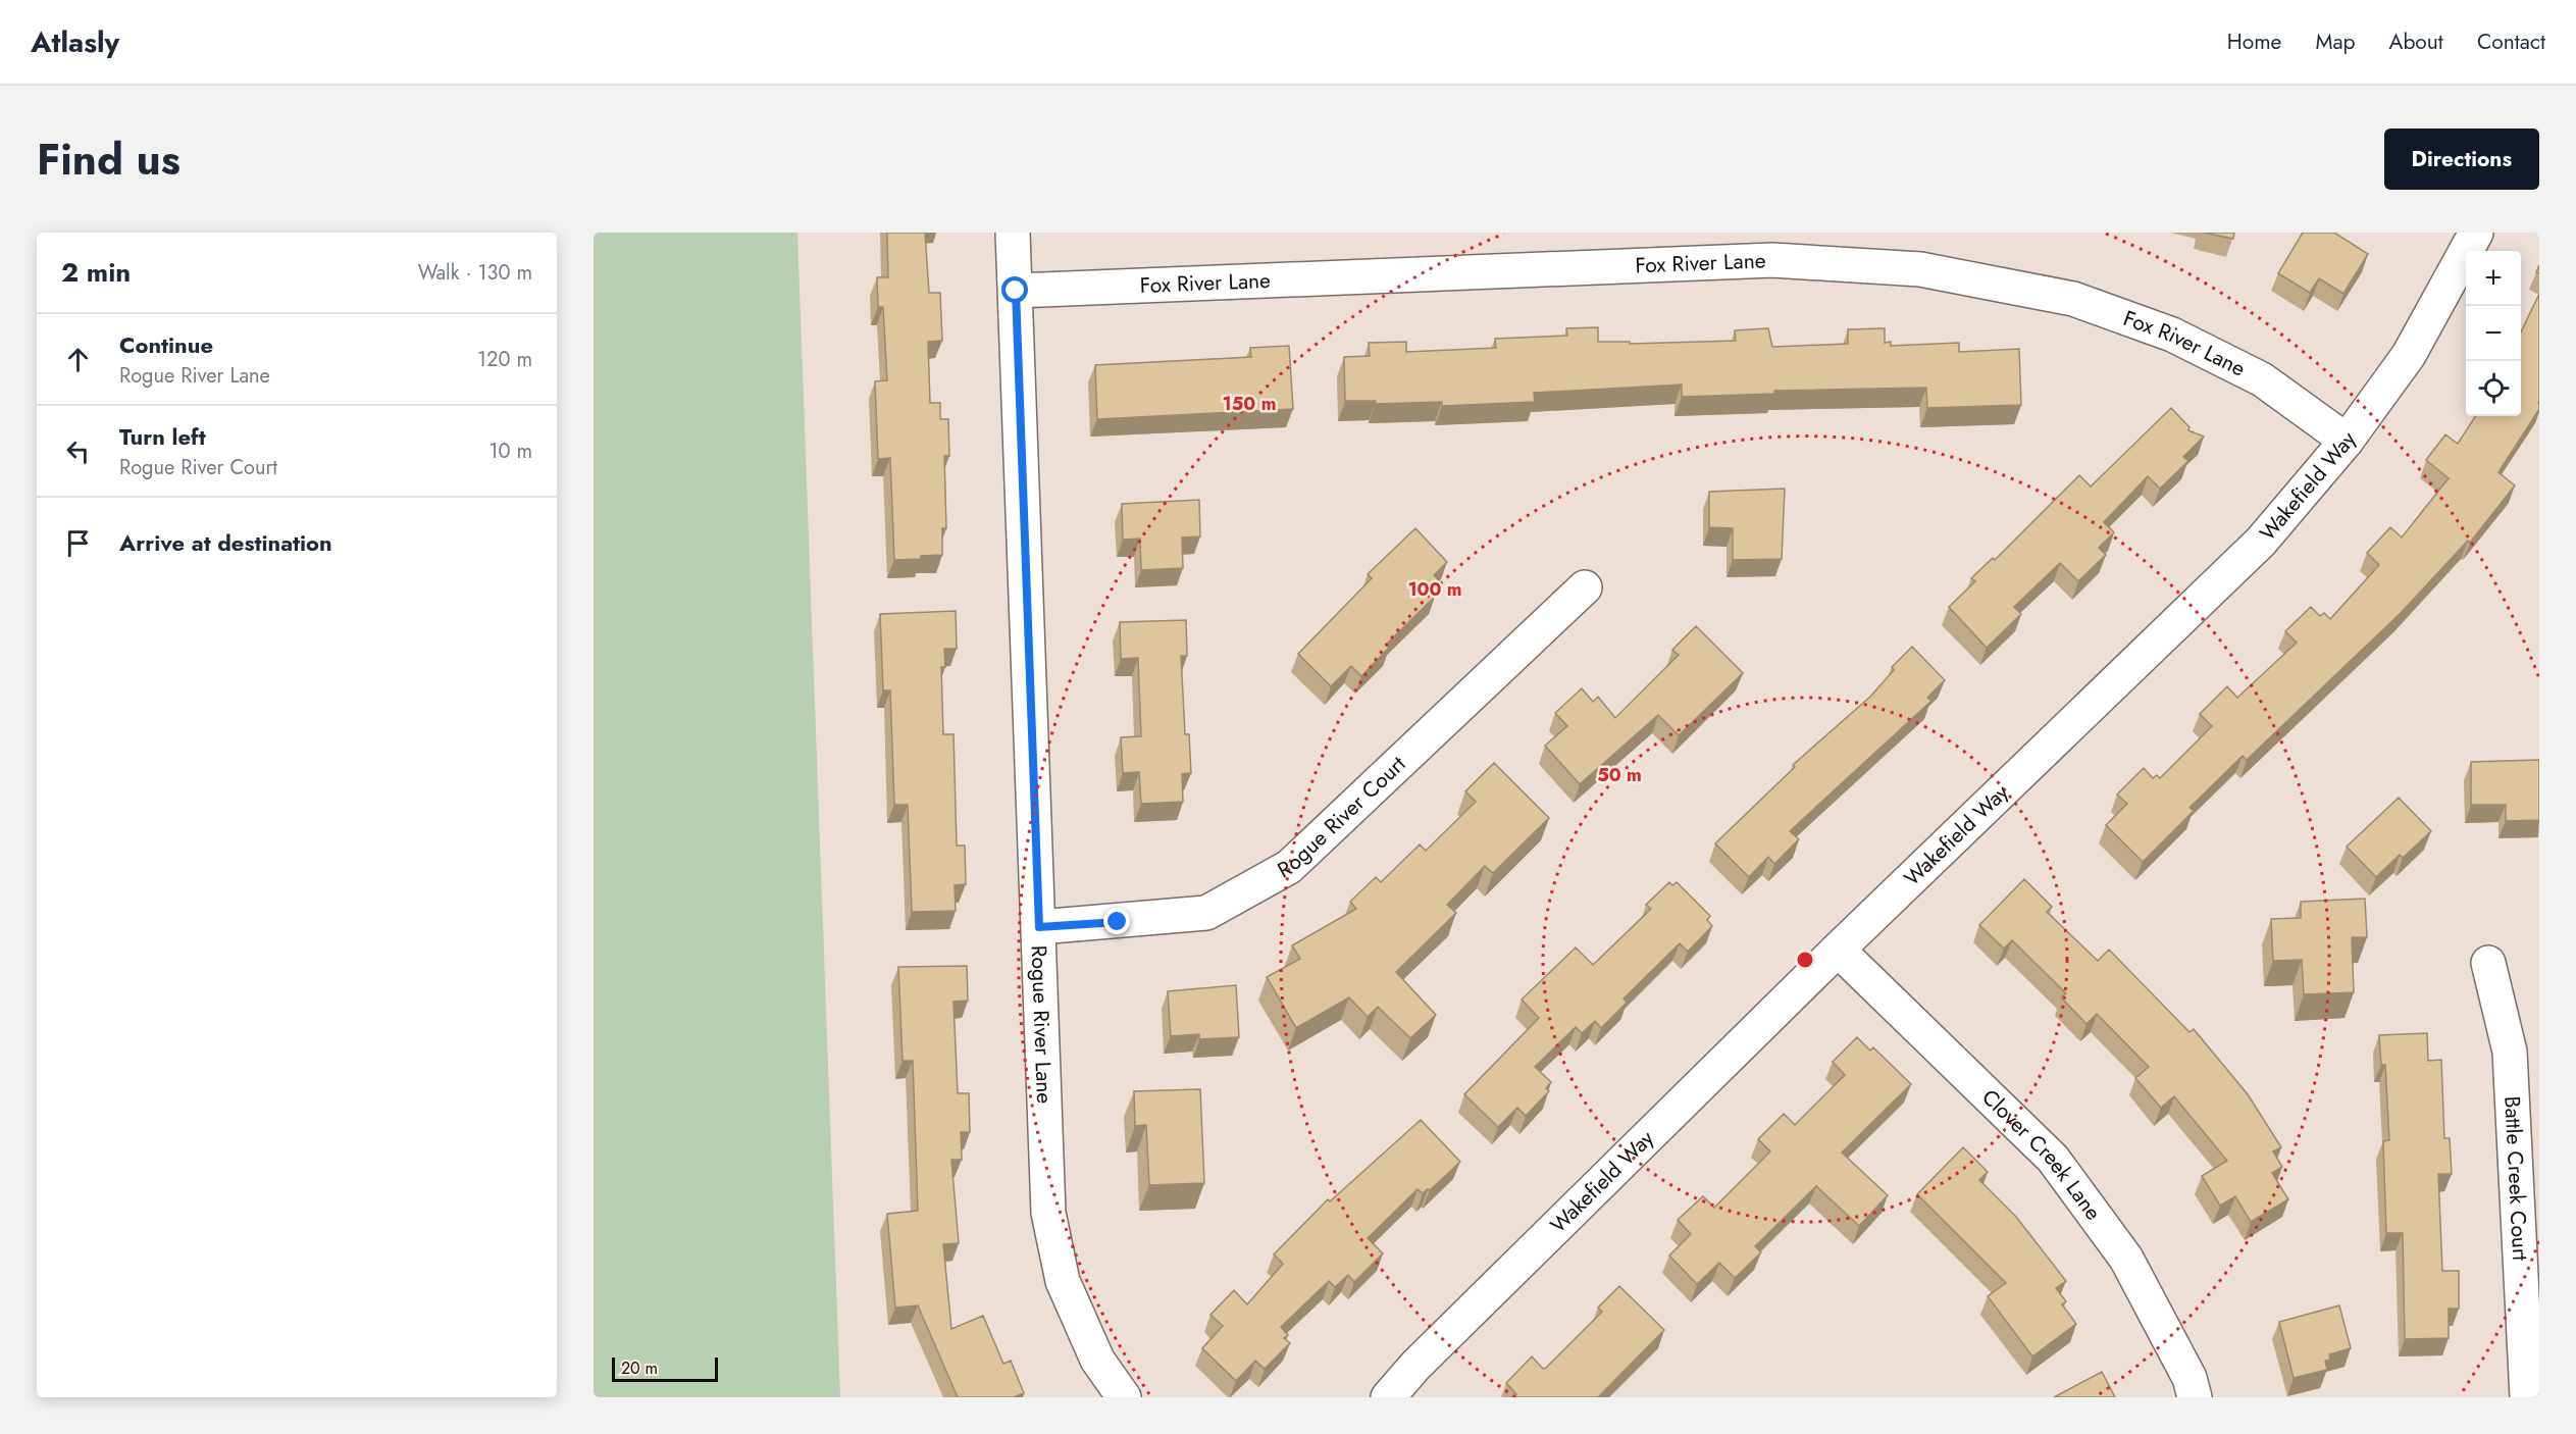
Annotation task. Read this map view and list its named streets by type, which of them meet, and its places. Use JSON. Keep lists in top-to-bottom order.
{
  "streets": {
    "street": [
      "Fox River Lane",
      "Wakefield Way",
      "Rogue River Court",
      "Rogue River Lane",
      "Clover Creek Lane",
      "Battle Creek Court"
    ]
  },
  "crossings": [
    ["Fox River Lane", "Wakefield Way"],
    ["Fox River Lane", "Rogue River Lane"],
    ["Wakefield Way", "Clover Creek Lane"],
    ["Rogue River Court", "Rogue River Lane"]
  ],
  "scale_bar": "20 m",
  "page": {
    "header": "Atlasly",
    "nav": [
      "Home",
      "Map",
      "About",
      "Contact"
    ],
    "title": "Find us",
    "buttons": "Directions",
    "heading": ["2 min", "Walk · 130 m"],
    "map_buttons": ["+", "−"],
    "list": [
      ["Continue", "Rogue River Lane", "120 m"],
      ["Turn left", "Rogue River Court", "10 m"],
      "Arrive at destination"
    ],
    "scale": "20 m"
  },
  "rings": ["150 m", "100 m", "50 m"]
}
